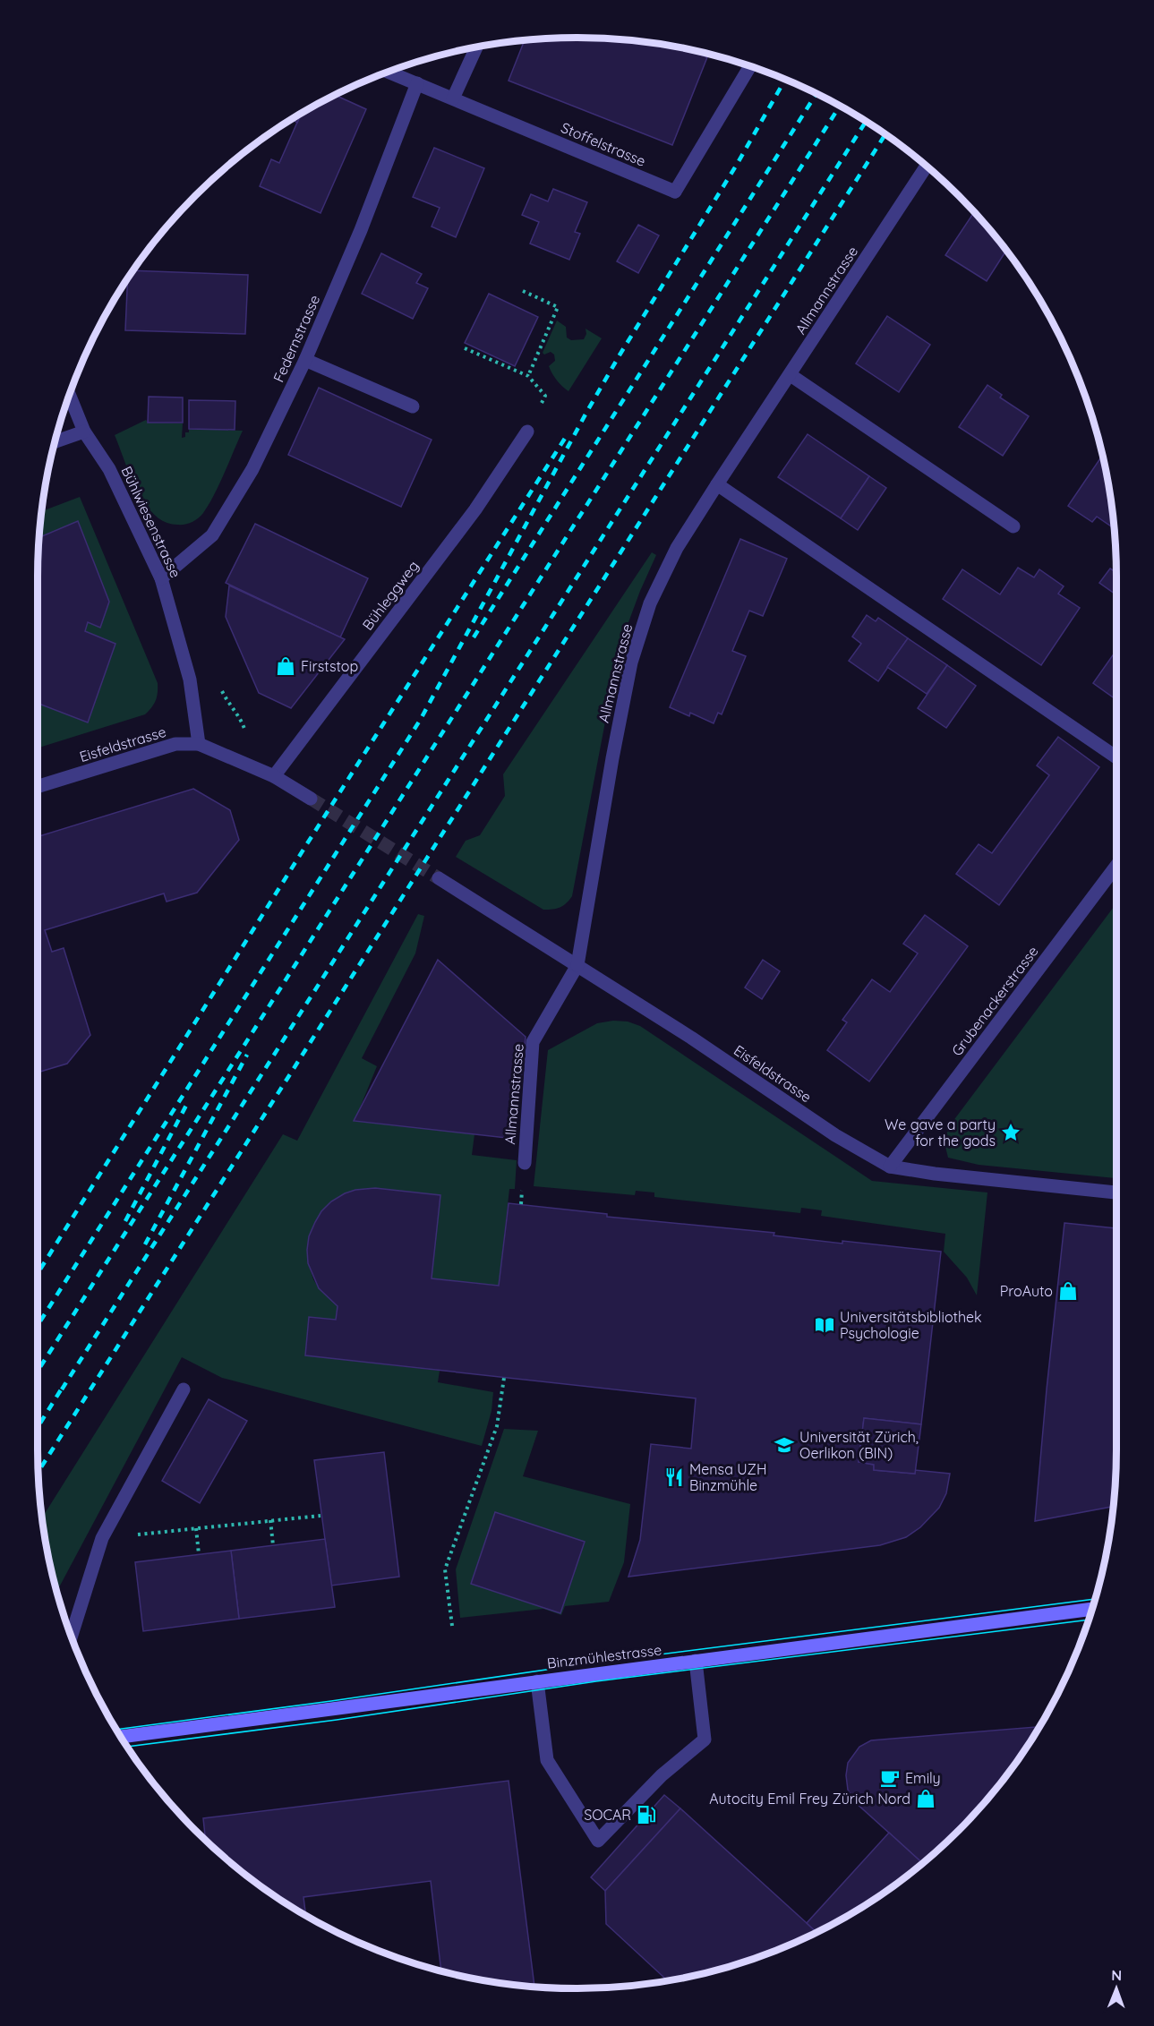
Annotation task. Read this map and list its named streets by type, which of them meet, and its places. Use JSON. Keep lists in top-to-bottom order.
{
  "streets": {
    "street": [
      "Stoffelstrasse",
      "Allmannstrasse",
      "Federnstrasse",
      "Bühlwiesenstrasse",
      "Bühleggweg",
      "Eisfeldstrasse",
      "Grubenackerstrasse",
      "Binzmühlestrasse"
    ]
  },
  "crossings": [
    ["Stoffelstrasse", "Federnstrasse"],
    ["Allmannstrasse", "Eisfeldstrasse"],
    ["Federnstrasse", "Bühlwiesenstrasse"],
    ["Bühlwiesenstrasse", "Eisfeldstrasse"],
    ["Bühleggweg", "Eisfeldstrasse"],
    ["Eisfeldstrasse", "Grubenackerstrasse"]
  ],
  "places": {
    "shop": ["Firststop", "ProAuto", "Autocity Emil Frey Zürich Nord"],
    "place": ["We gave a party for the gods"],
    "library": ["Universitätsbibliothek Psychologie"],
    "school or university": ["Universität Zürich, Oerlikon (BIN)"],
    "restaurant": ["Mensa UZH Binzmühle"],
    "cafe": ["Emily"],
    "fuel station": ["SOCAR"]
  },
  "north": "top"
}
